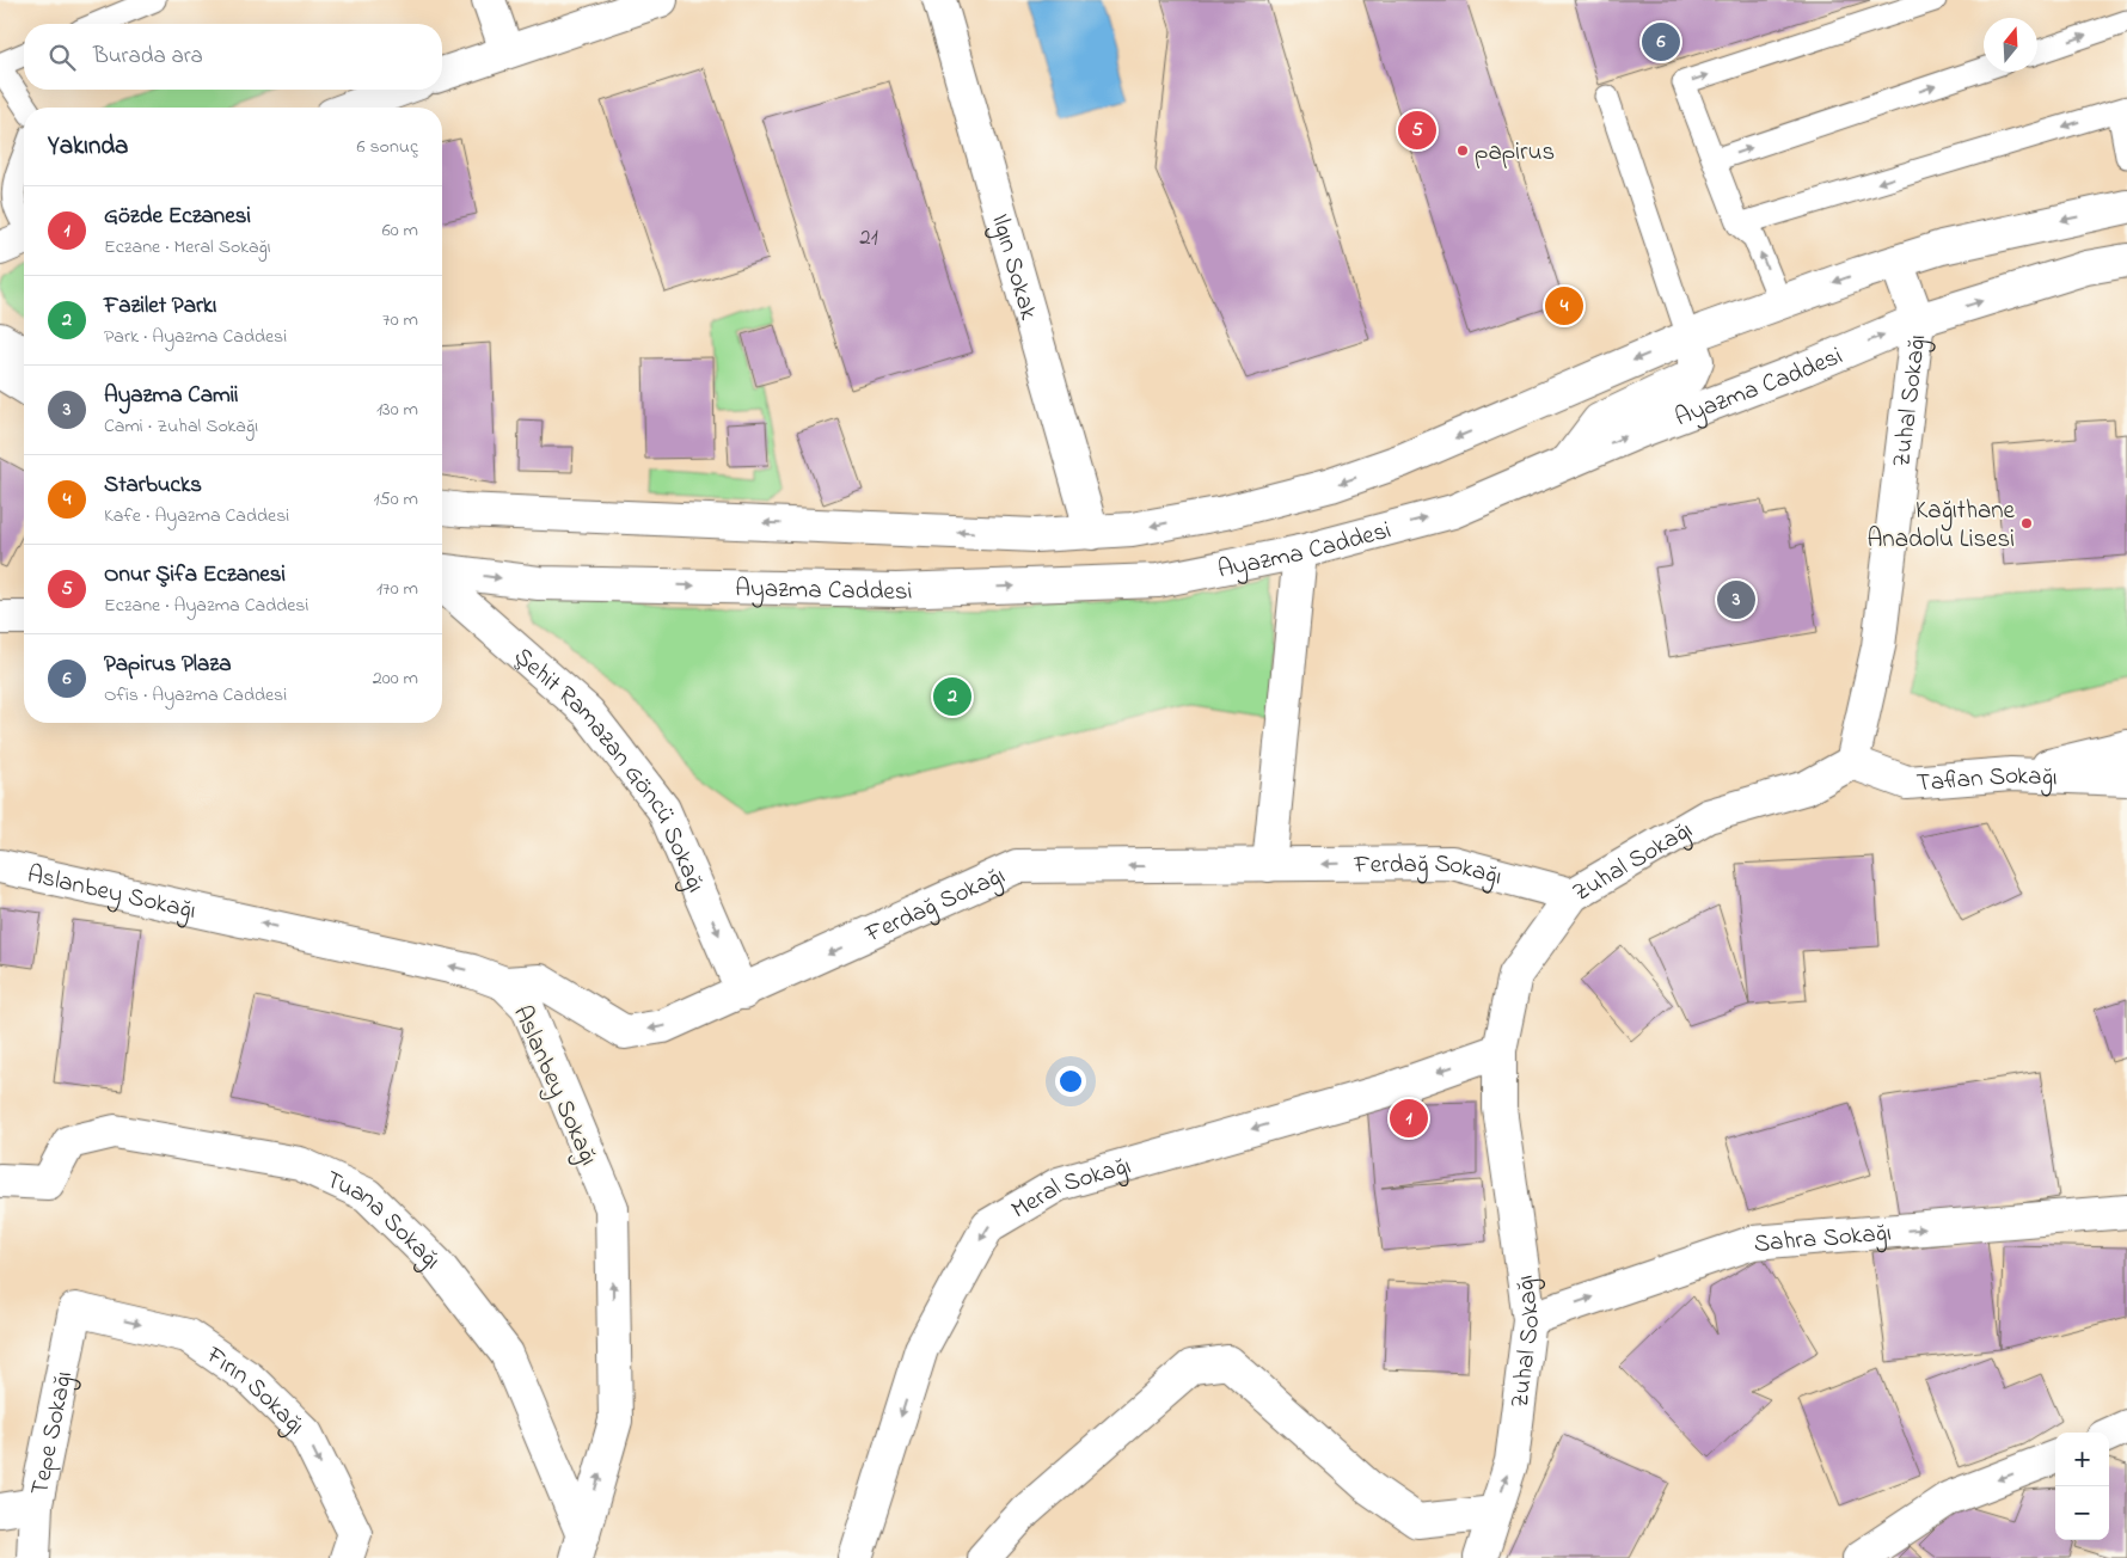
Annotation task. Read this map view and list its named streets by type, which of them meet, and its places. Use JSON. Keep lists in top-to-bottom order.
{
  "streets": {
    "street": [
      "Ilgın Sokak",
      "Ayazma Caddesi",
      "Zuhal Sokağı",
      "Şehit Ramazan Göncü Sokağı",
      "Taflan Sokağı",
      "Ferdağ Sokağı",
      "Aslanbey Sokağı",
      "Meral Sokağı",
      "Tuana Sokağı",
      "Sahra Sokağı",
      "Fırın Sokağı",
      "Tepe Sokağı"
    ]
  },
  "crossings": [
    ["Ayazma Caddesi", "Zuhal Sokağı"],
    ["Zuhal Sokağı", "Taflan Sokağı"],
    ["Zuhal Sokağı", "Ferdağ Sokağı"],
    ["Zuhal Sokağı", "Meral Sokağı"],
    ["Zuhal Sokağı", "Sahra Sokağı"],
    ["Şehit Ramazan Göncü Sokağı", "Ferdağ Sokağı"],
    ["Ferdağ Sokağı", "Aslanbey Sokağı"],
    ["Aslanbey Sokağı", "Tuana Sokağı"],
    ["Fırın Sokağı", "Tepe Sokağı"]
  ],
  "one_way": [
    "Şehit Ramazan Göncü Sokağı",
    "Ferdağ Sokağı",
    "Aslanbey Sokağı",
    "Meral Sokağı",
    "Fırın Sokağı"
  ],
  "places": ["papirus", "Kağıthane Anadolu Lisesi"],
  "house_numbers": ["21"],
  "north": "top",
  "page": {
    "pins": [
      "6",
      "5",
      "4",
      "3",
      "2",
      "1"
    ],
    "search": "Burada ara",
    "heading": ["Yakında", "6 sonuç"],
    "list": [
      {
        "mark": "1",
        "name": "Gözde Eczanesi",
        "note": "Eczane · Meral Sokağı",
        "value": "60 m"
      },
      {
        "mark": "2",
        "name": "Fazilet Parkı",
        "note": "Park · Ayazma Caddesi",
        "value": "70 m"
      },
      {
        "mark": "3",
        "name": "Ayazma Camii",
        "note": "Cami · Zuhal Sokağı",
        "value": "130 m"
      },
      {
        "mark": "4",
        "name": "Starbucks",
        "note": "Kafe · Ayazma Caddesi",
        "value": "150 m"
      },
      {
        "mark": "5",
        "name": "Onur Şifa Eczanesi",
        "note": "Eczane · Ayazma Caddesi",
        "value": "170 m"
      },
      {
        "mark": "6",
        "name": "Papirus Plaza",
        "note": "Ofis · Ayazma Caddesi",
        "value": "200 m"
      }
    ],
    "map_buttons": ["+", "−"]
  }
}
